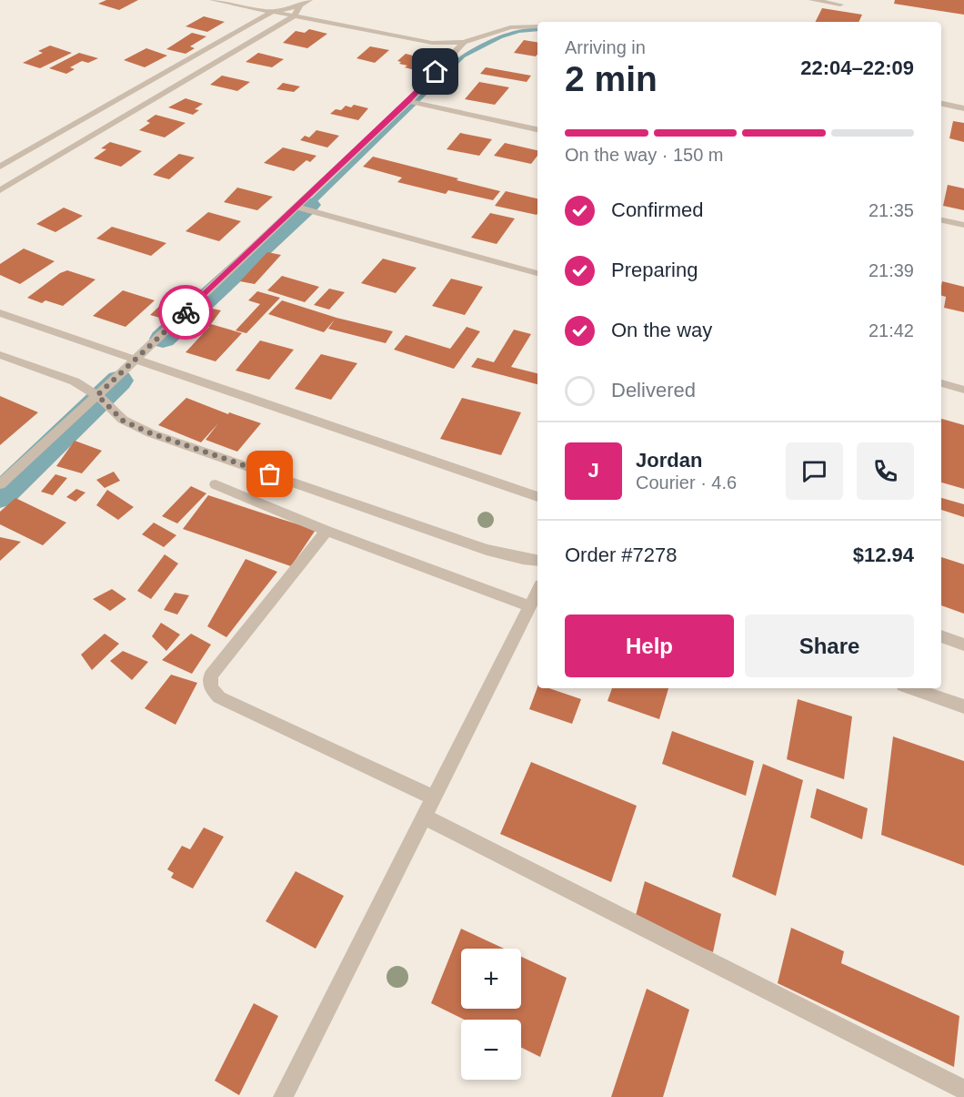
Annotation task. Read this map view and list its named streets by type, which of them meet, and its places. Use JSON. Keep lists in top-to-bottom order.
{
  "page": {
    "heading": ["2 min", "Arriving in", "22:04–22:09"],
    "panel": [
      "Jordan",
      "Courier · 4.6",
      "Order #7278",
      "$12.94"
    ],
    "bar": "On the way · 150 m",
    "list": [
      ["Confirmed", "21:35"],
      ["Preparing", "21:39"],
      ["On the way", "21:42"],
      "Delivered"
    ],
    "round": "J",
    "buttons": ["Help", "Share"],
    "map_buttons": ["+", "−"]
  }
}
